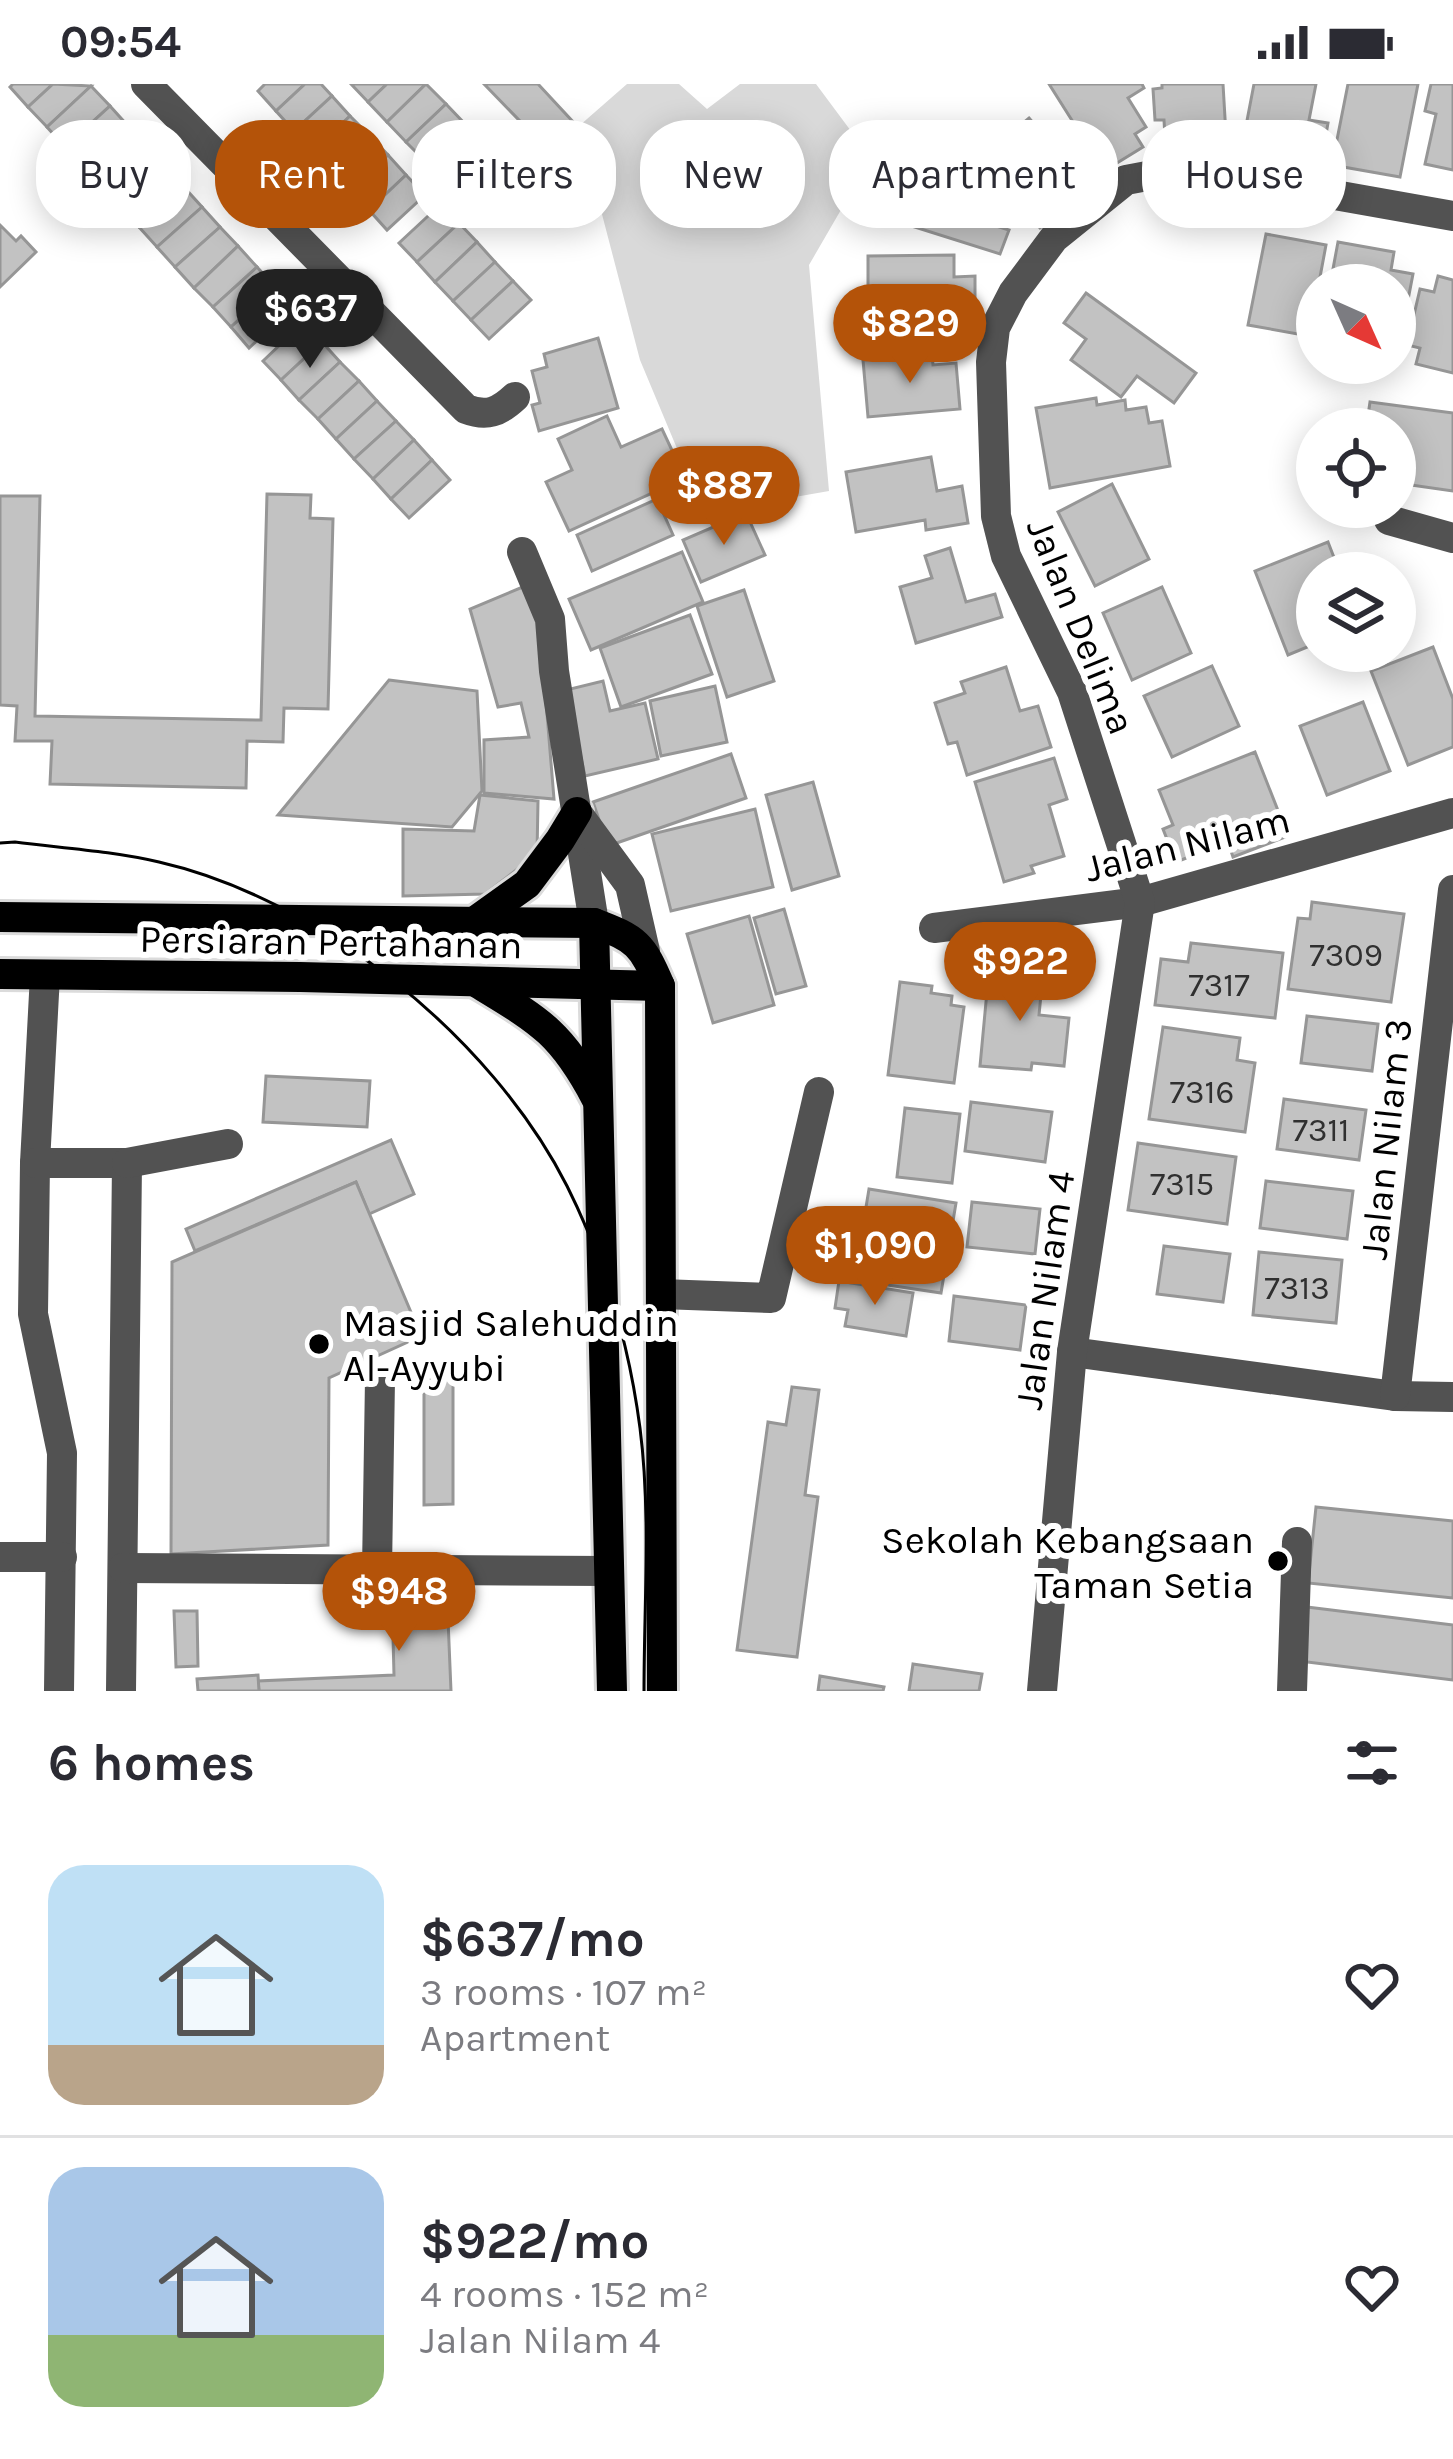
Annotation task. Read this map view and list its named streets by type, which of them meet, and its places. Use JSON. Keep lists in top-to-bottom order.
{
  "streets": {
    "main road": ["Persiaran Pertahanan"],
    "street": [
      "Jalan Delima",
      "Jalan Nilam",
      "Jalan Nilam 3",
      "Jalan Nilam 4"
    ]
  },
  "crossings": [
    ["Jalan Delima", "Jalan Nilam"],
    ["Jalan Delima", "Jalan Nilam 4"],
    ["Jalan Nilam", "Jalan Nilam 4"]
  ],
  "places": ["Masjid Salehuddin Al-Ayyubi", "Sekolah Kebangsaan Taman Setia"],
  "house_numbers": [
    "7309",
    "7317",
    "7316",
    "7311",
    "7315",
    "7313"
  ],
  "north": "bottom right",
  "page": {
    "status": "09:54",
    "chip": [
      "Buy",
      "Rent",
      "Filters",
      "New",
      "Apartment",
      "House"
    ],
    "price": [
      "$637",
      "$829",
      "$887",
      "$922",
      "$1,090",
      "$948"
    ],
    "heading": "6 homes",
    "list": [
      {
        "name": "$637/mo",
        "note": "3 rooms · 107 m² · Apartment"
      },
      {
        "name": "$922/mo",
        "note": "4 rooms · 152 m² · Jalan Nilam 4"
      }
    ]
  }
}
